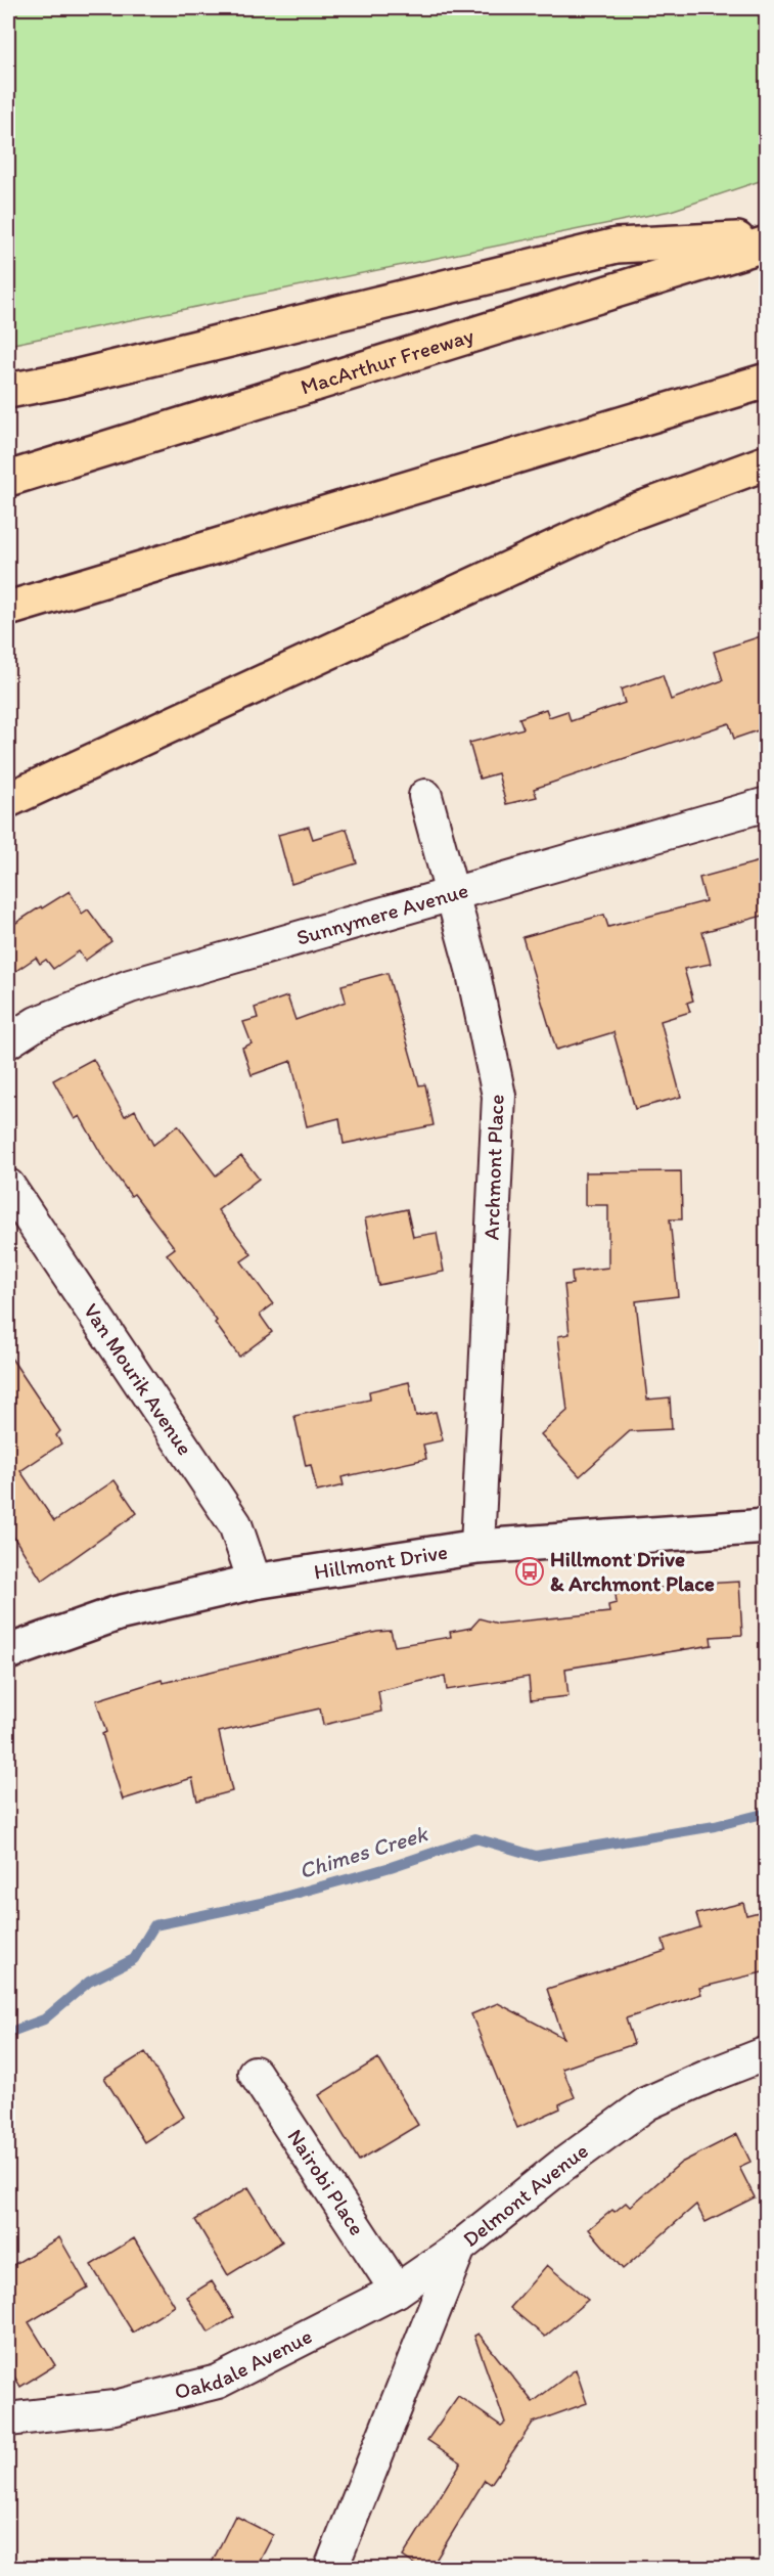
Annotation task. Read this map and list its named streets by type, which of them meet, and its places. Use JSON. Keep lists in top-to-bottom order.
{
  "streets": {
    "highway": ["MacArthur Freeway"],
    "street": [
      "Sunnymere Avenue",
      "Archmont Place",
      "Van Mourik Avenue",
      "Hillmont Drive",
      "Nairobi Place",
      "Delmont Avenue",
      "Oakdale Avenue"
    ]
  },
  "crossings": [
    ["Sunnymere Avenue", "Archmont Place"],
    ["Archmont Place", "Hillmont Drive"],
    ["Van Mourik Avenue", "Hillmont Drive"],
    ["Nairobi Place", "Oakdale Avenue"],
    ["Delmont Avenue", "Oakdale Avenue"]
  ],
  "water": ["Chimes Creek"],
  "places": {
    "bus stop": ["Hillmont Drive & Archmont Place"]
  }
}
